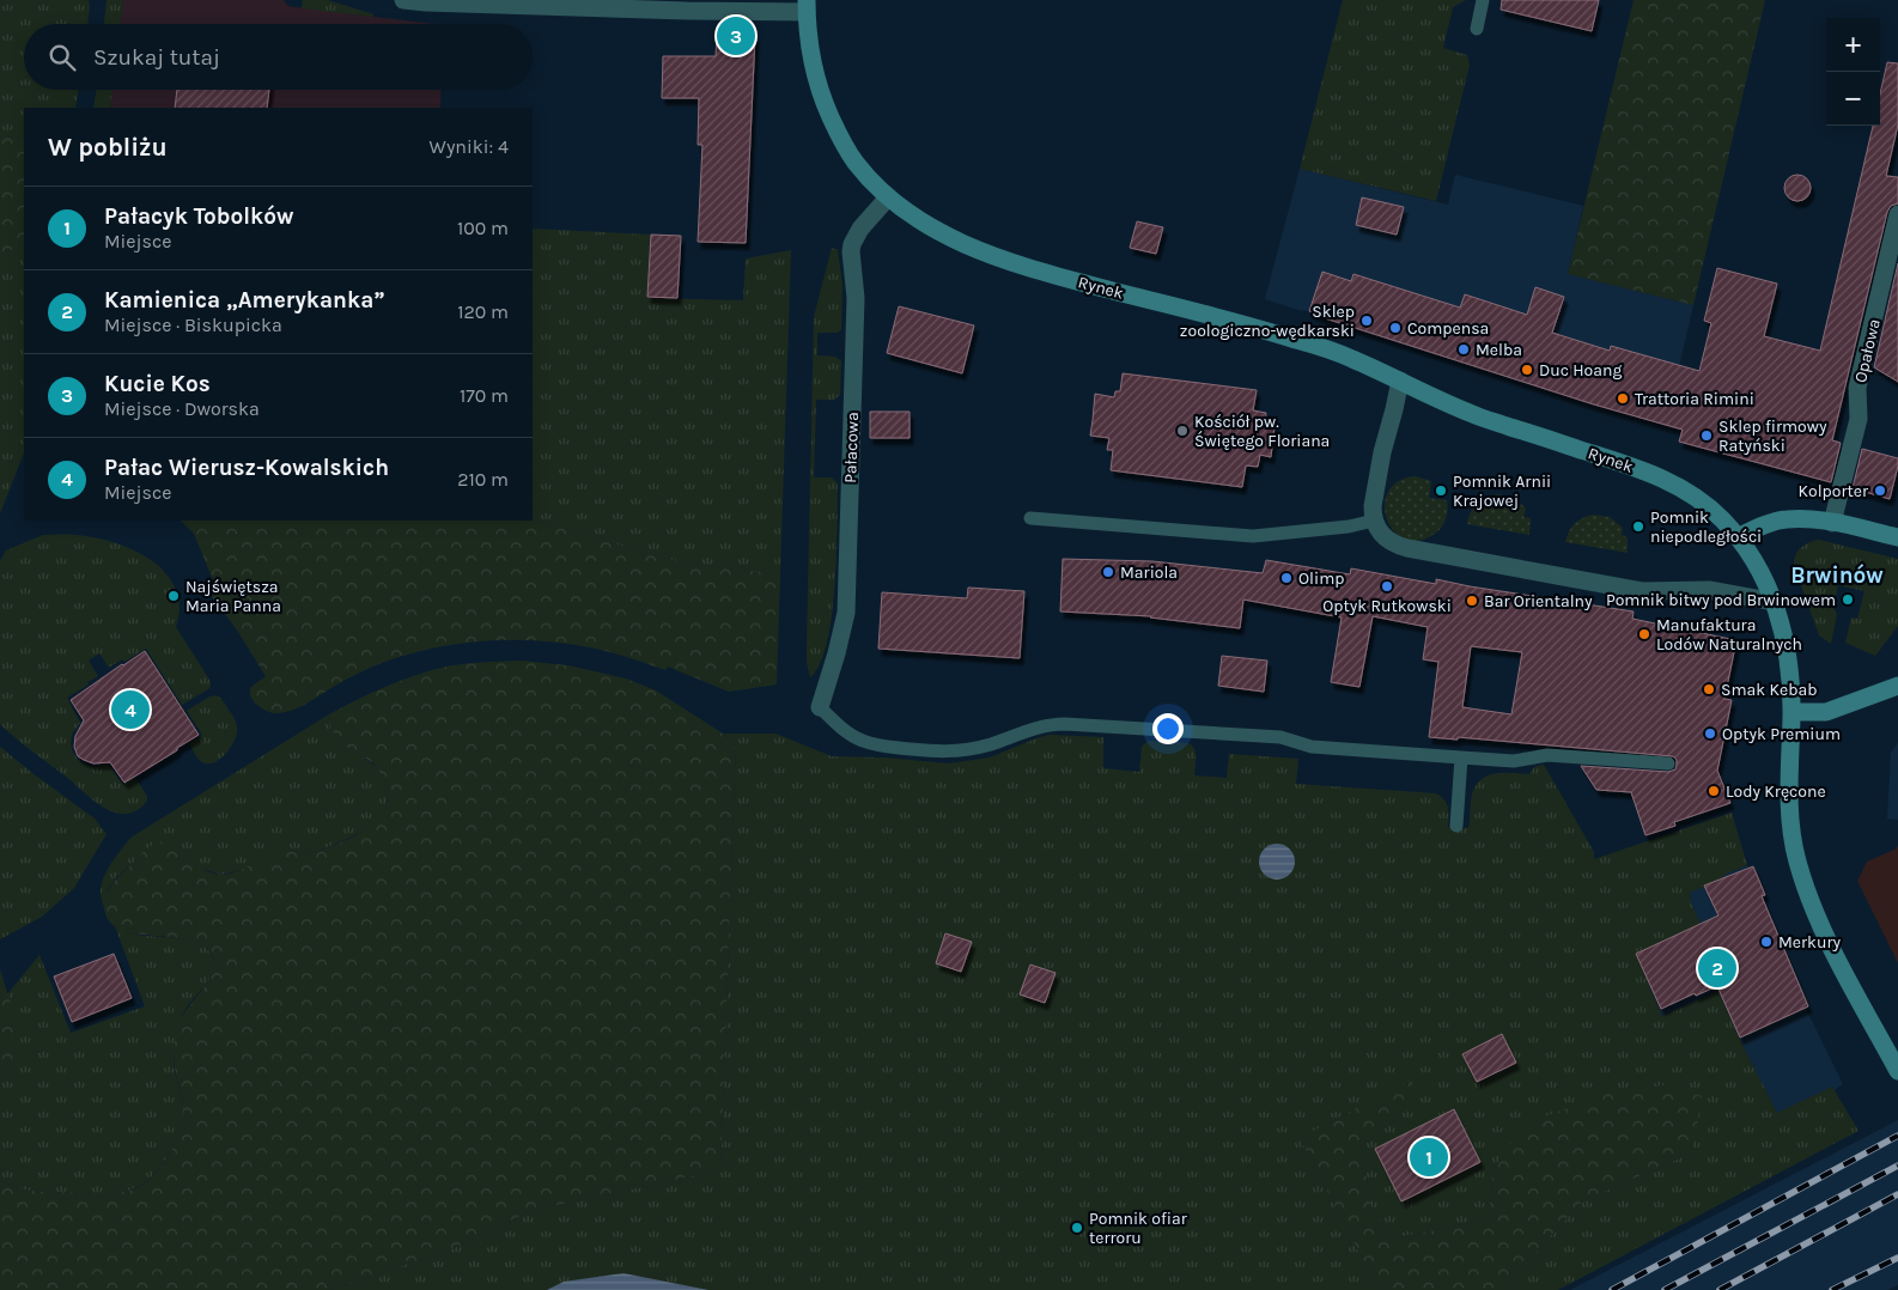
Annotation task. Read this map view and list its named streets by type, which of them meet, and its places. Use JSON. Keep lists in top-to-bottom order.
{
  "streets": {
    "main road": ["Rynek"],
    "street": ["Opałowa", "Pałacowa"]
  },
  "crossings": [
    ["Rynek", "Pałacowa"]
  ],
  "districts": ["Brwinów"],
  "places": [
    "Sklep zoologiczno-wędkarski",
    "Compensa",
    "Melba",
    "Duc Hoang",
    "Trattoria Rimini",
    "Kościół pw. Świętego Floriana",
    "Sklep firmowy Ratyński",
    "Pomnik Arnii Krajowej",
    "Kolporter",
    "Pomnik niepodległości",
    "Mariola",
    "Olimp",
    "Optyk Rutkowski",
    "Najświętsza Maria Panna",
    "Pomnik bitwy pod Brwinowem",
    "Bar Orientalny",
    "Manufaktura Lodów Naturalnych",
    "Smak Kebab",
    "Optyk Premium",
    "Lody Kręcone",
    "Merkury",
    "Pomnik ofiar terroru"
  ],
  "page": {
    "pins": [
      "3",
      "4",
      "2",
      "1"
    ],
    "map_buttons": ["+", "−"],
    "search": "Szukaj tutaj",
    "heading": ["W pobliżu", "Wyniki: 4"],
    "list": [
      {
        "mark": "1",
        "name": "Pałacyk Tobolków",
        "note": "Miejsce",
        "value": "100 m"
      },
      {
        "mark": "2",
        "name": "Kamienica „Amerykanka”",
        "note": "Miejsce · Biskupicka",
        "value": "120 m"
      },
      {
        "mark": "3",
        "name": "Kucie Kos",
        "note": "Miejsce · Dworska",
        "value": "170 m"
      },
      {
        "mark": "4",
        "name": "Pałac Wierusz-Kowalskich",
        "note": "Miejsce",
        "value": "210 m"
      }
    ]
  }
}
